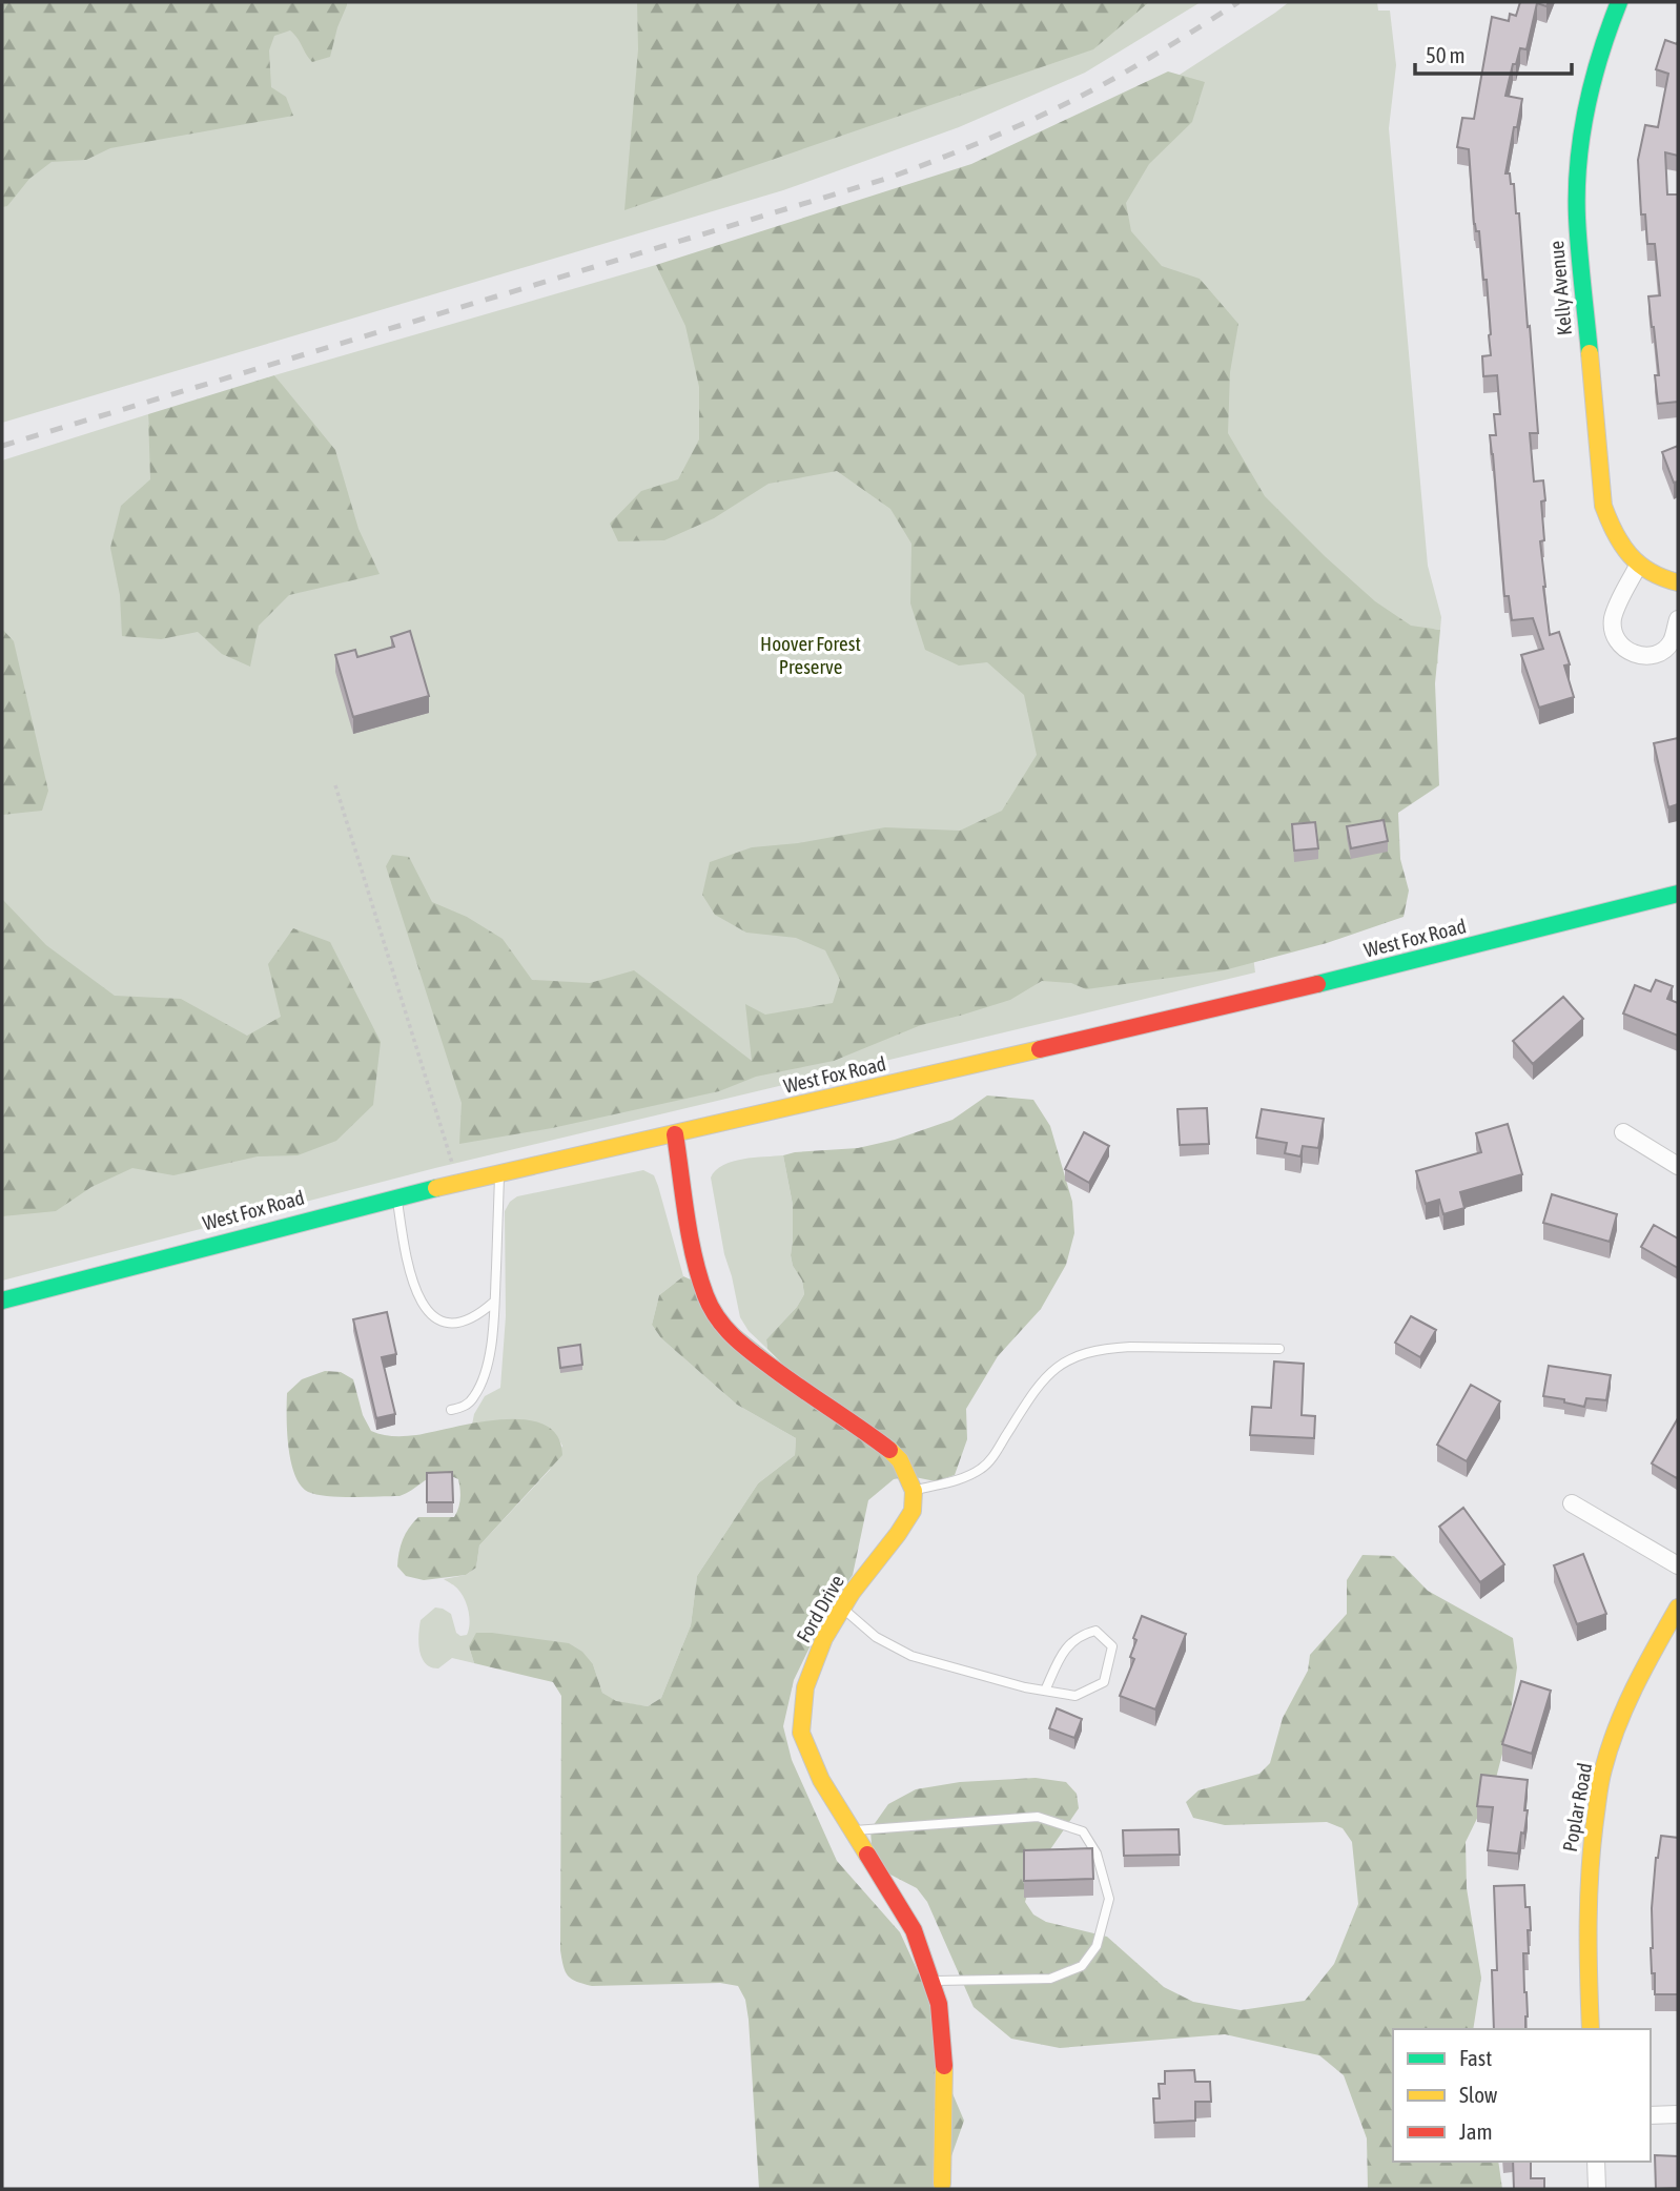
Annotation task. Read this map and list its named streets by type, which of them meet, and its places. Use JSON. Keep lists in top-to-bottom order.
{
  "streets": {
    "street": [
      "Kelly Avenue",
      "West Fox Road",
      "Ford Drive",
      "Poplar Road"
    ]
  },
  "parks": ["Hoover Forest Preserve"],
  "legend": ["Fast", "Slow", "Jam"],
  "scale_bar": "50 m"
}
